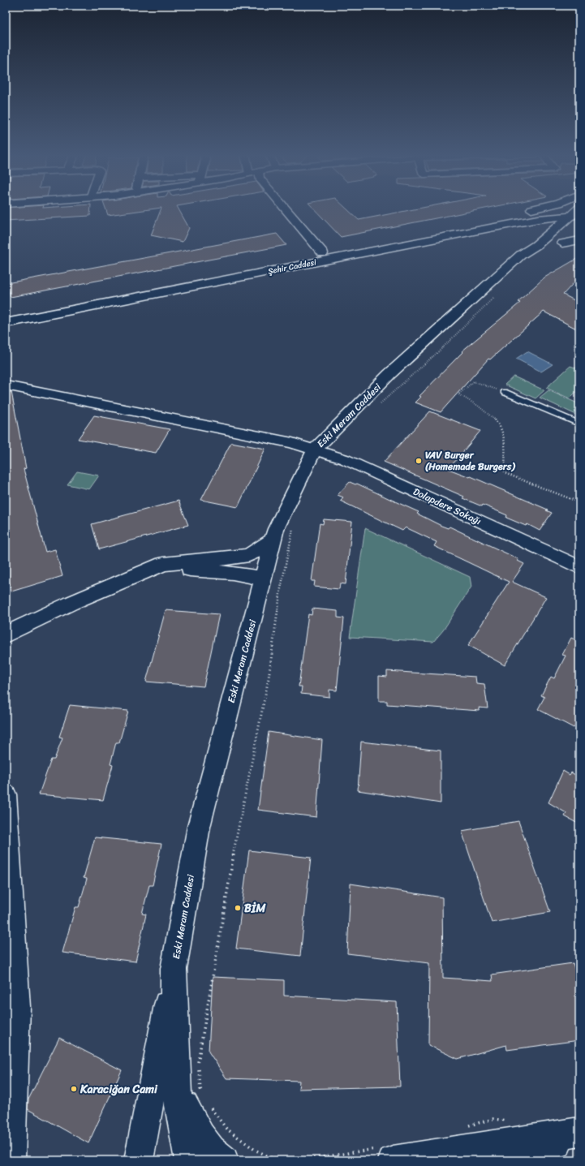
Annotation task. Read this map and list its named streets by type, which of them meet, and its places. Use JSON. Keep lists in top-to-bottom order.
{
  "streets": {
    "main road": ["Şehir Caddesi", "Eski Meram Caddesi"],
    "street": ["Dolapdere Sokağı"]
  },
  "crossings": [
    ["Şehir Caddesi", "Eski Meram Caddesi"],
    ["Eski Meram Caddesi", "Dolapdere Sokağı"]
  ],
  "places": ["VAV Burger (Homemade Burgers)", "BİM", "Karaciğan Cami"]
}
